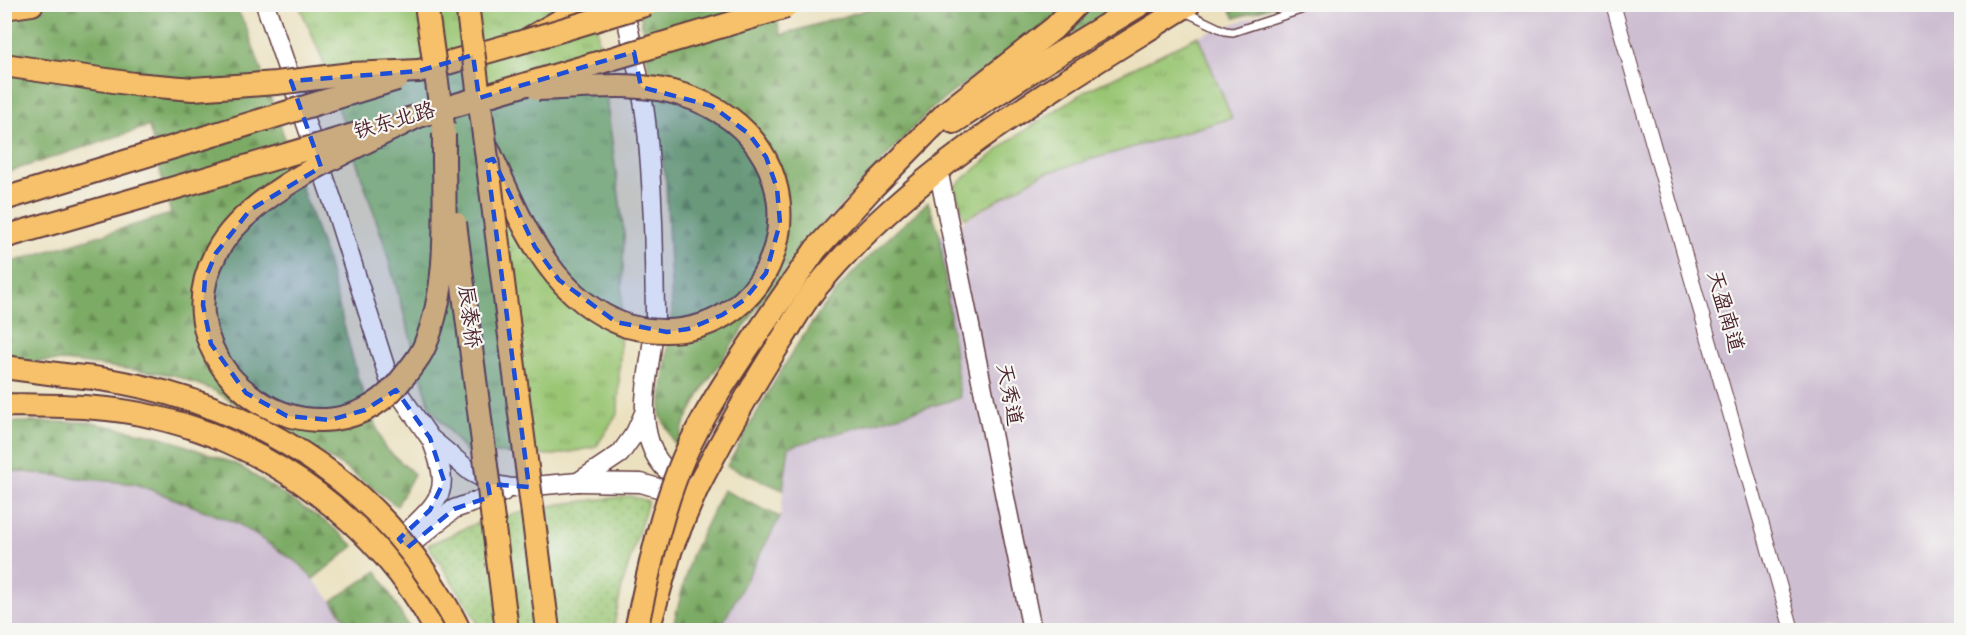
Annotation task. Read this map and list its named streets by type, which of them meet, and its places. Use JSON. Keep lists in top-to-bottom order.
{
  "streets": {
    "main road": ["铁东北路", "辰泰桥"],
    "street": ["天盈南道", "天秀道"]
  }
}
